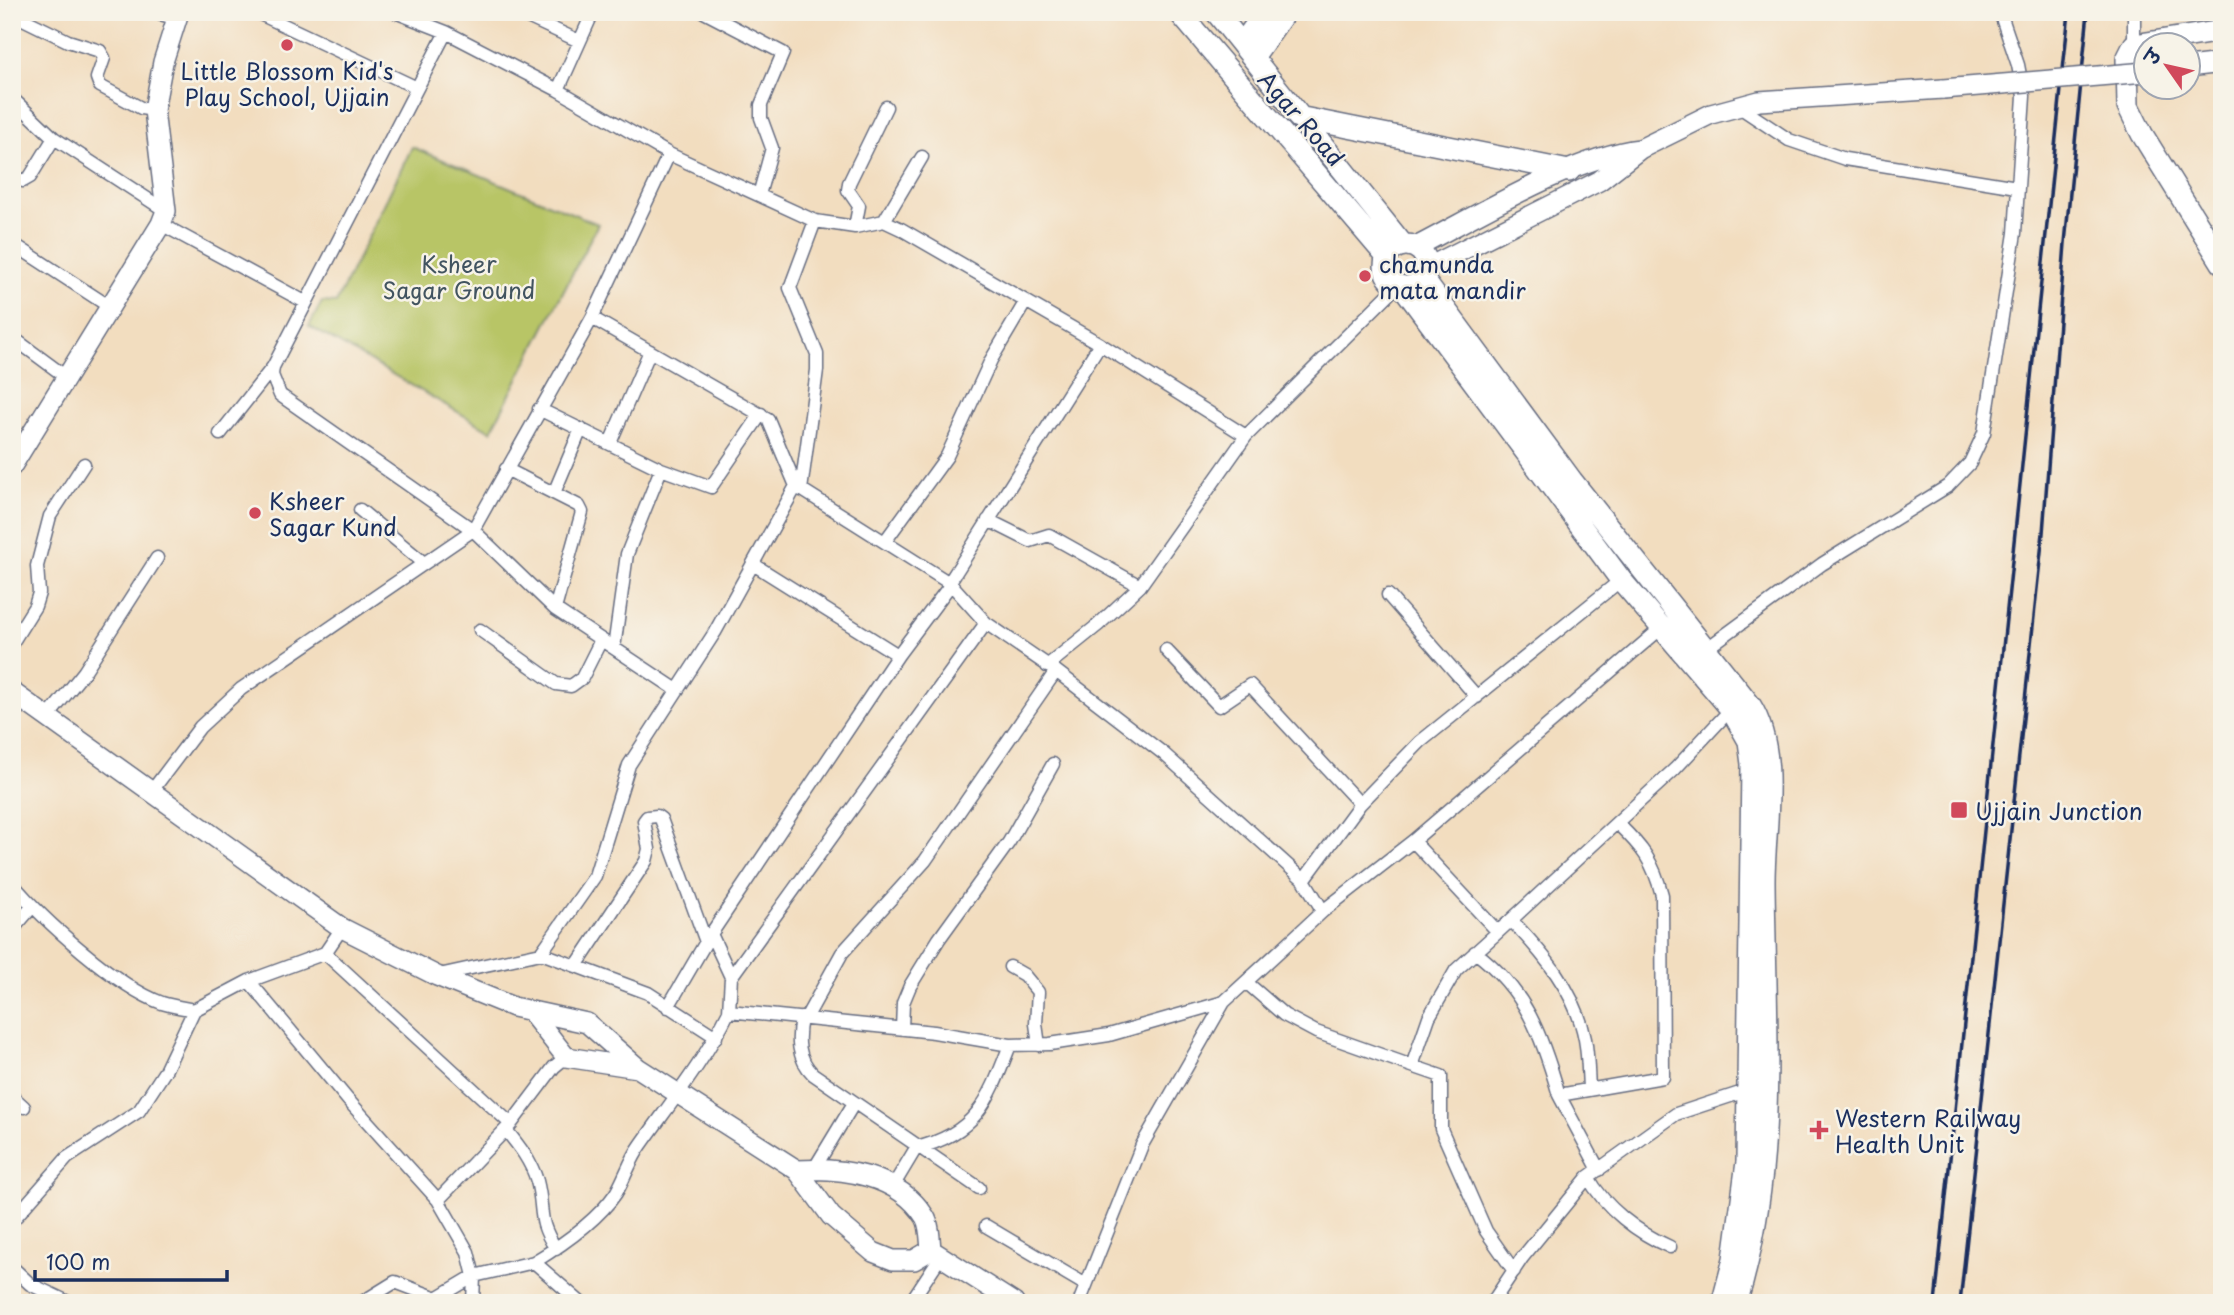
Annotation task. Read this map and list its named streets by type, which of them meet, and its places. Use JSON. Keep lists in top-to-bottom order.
{
  "streets": {
    "main road": ["Agar Road"]
  },
  "parks": ["Ksheer Sagar Ground"],
  "places": {
    "other": ["Little Blossom Kid's Play School, Ujjain", "chamunda mata mandir", "Ksheer Sagar Kund"],
    "transit": ["Ujjain Junction"],
    "health": ["Western Railway Health Unit"]
  },
  "scale_bar": "100 m",
  "north": "top left"
}
